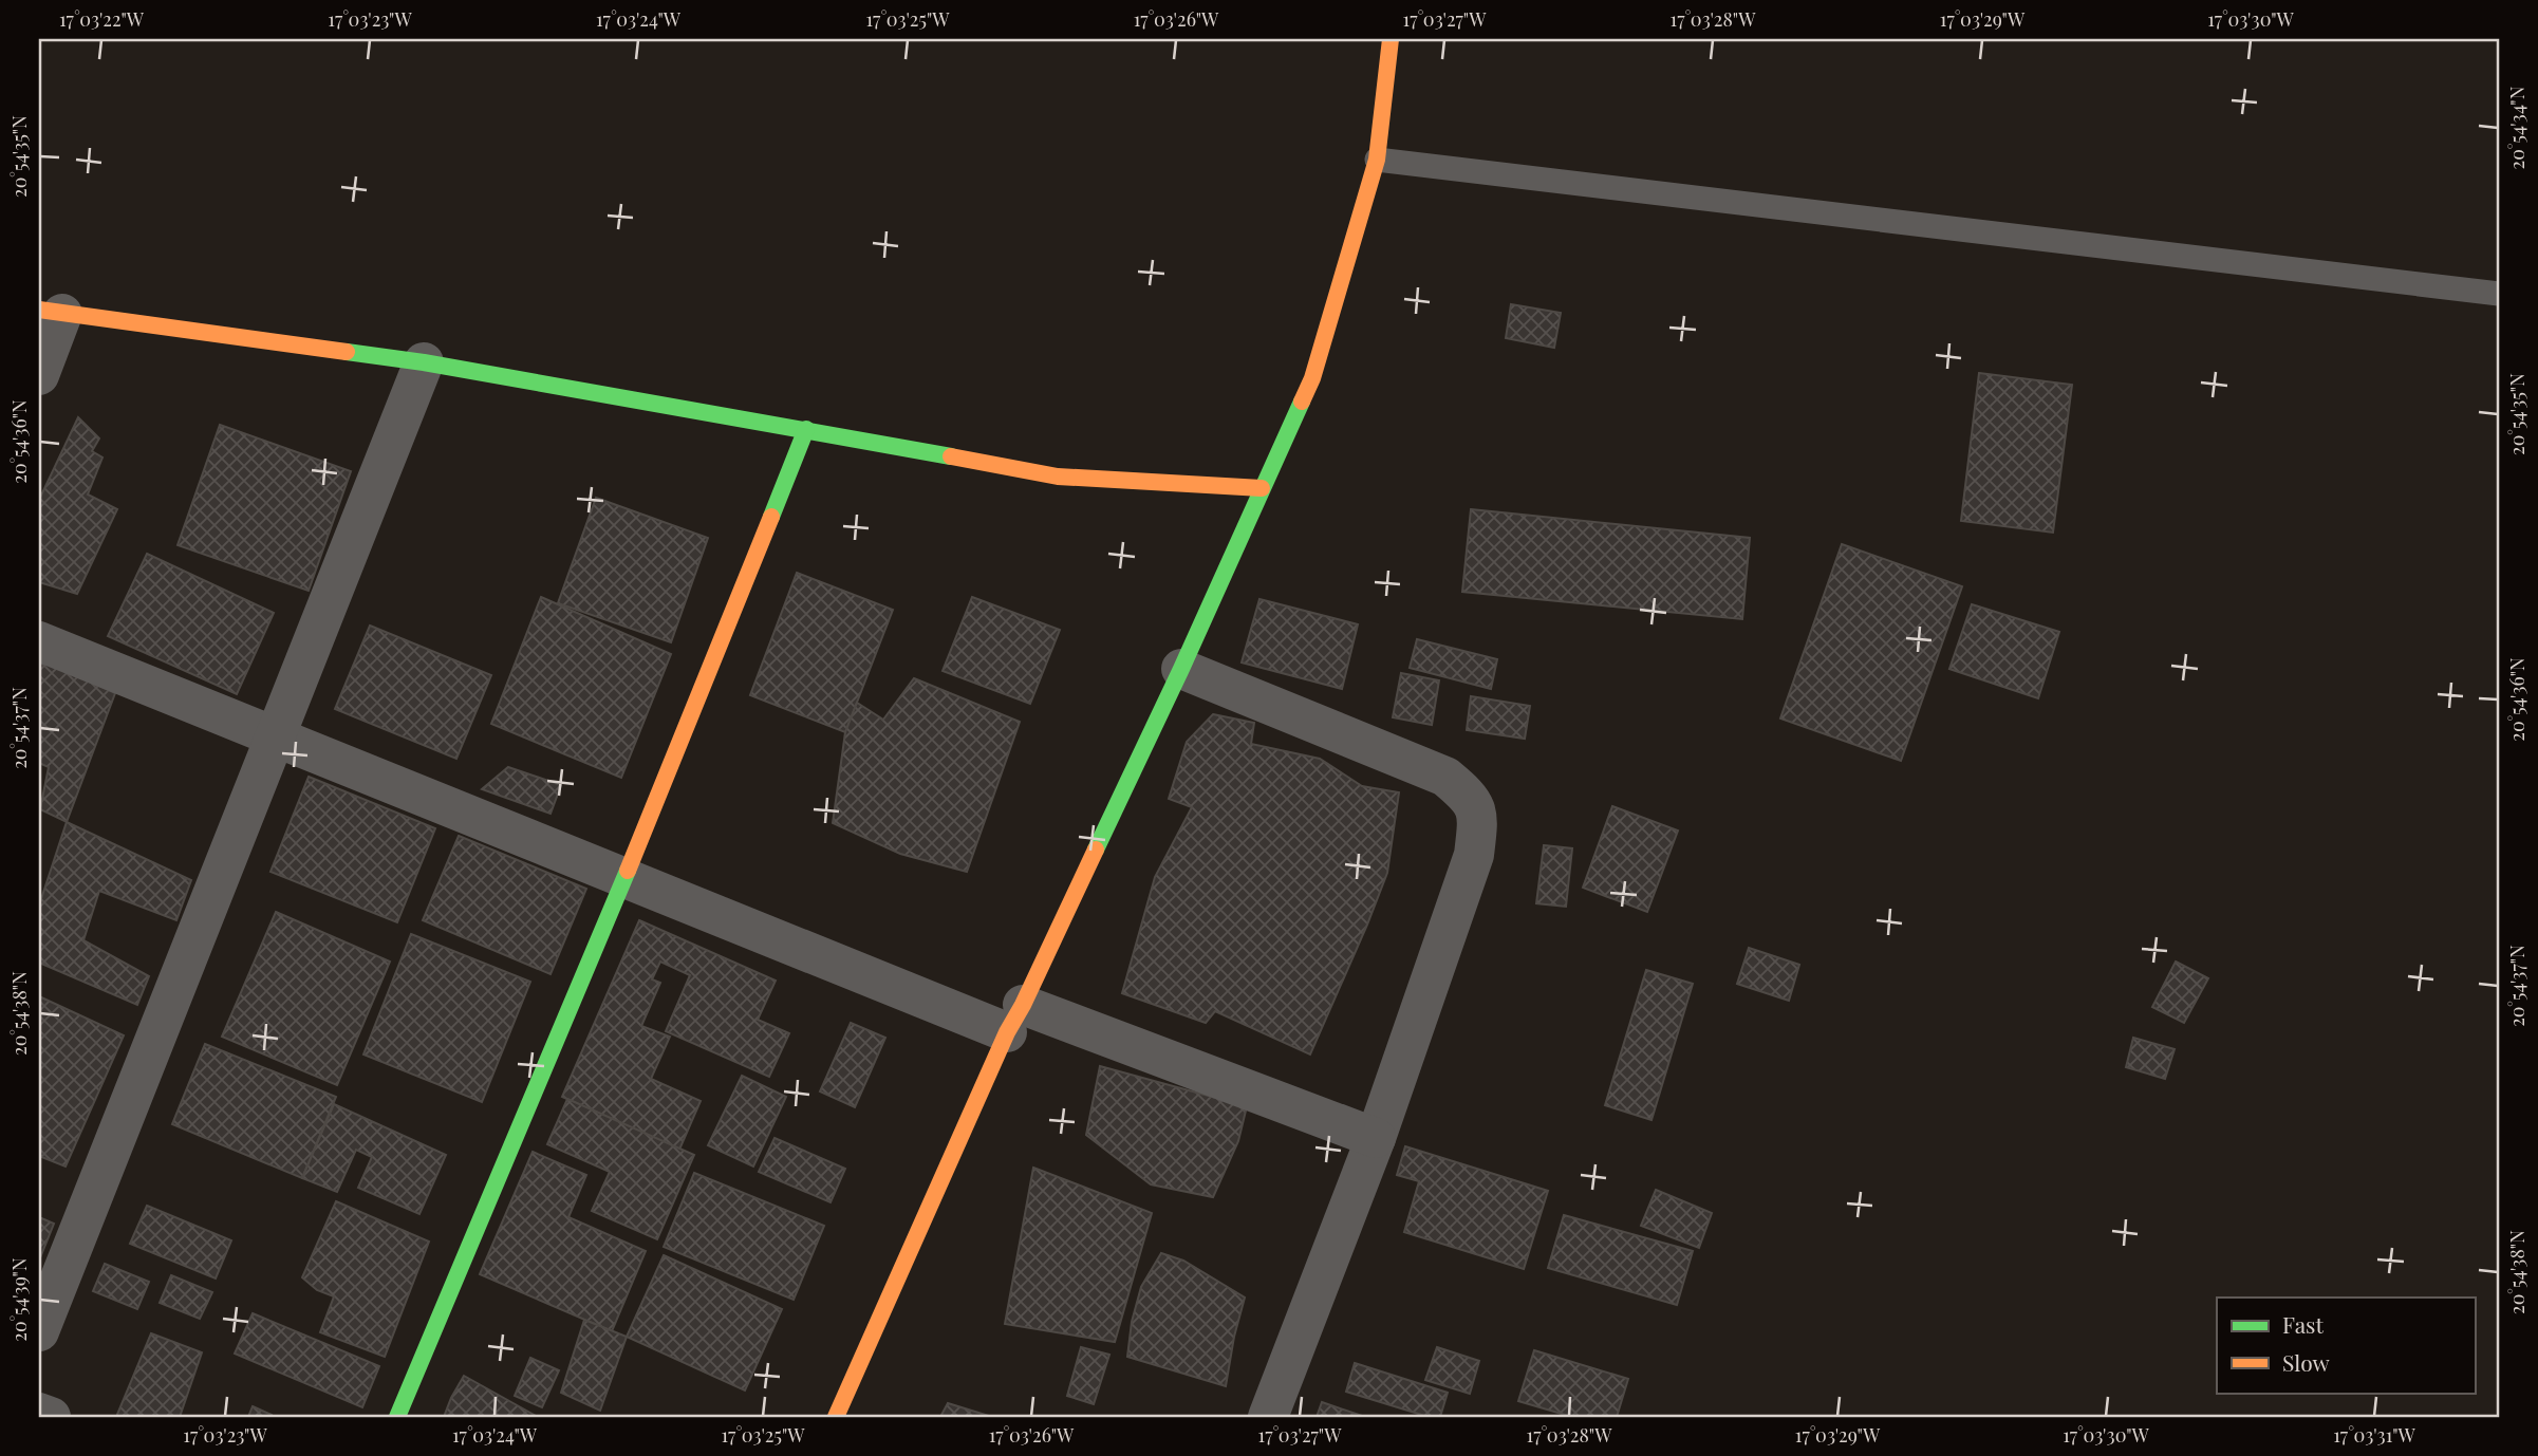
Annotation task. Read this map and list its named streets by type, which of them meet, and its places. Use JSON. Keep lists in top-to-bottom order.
{
  "legend": ["Fast", "Slow"],
  "coordinates": [
    "17°03'22\"W",
    "17°03'23\"W",
    "17°03'24\"W",
    "17°03'25\"W",
    "17°03'26\"W",
    "17°03'27\"W",
    "17°03'28\"W",
    "17°03'29\"W",
    "17°03'30\"W",
    "20°54'34\"N",
    "20°54'35\"N",
    "20°54'36\"N",
    "20°54'37\"N",
    "20°54'38\"N",
    "20°54'39\"N",
    "17°03'31\"W"
  ]
}
